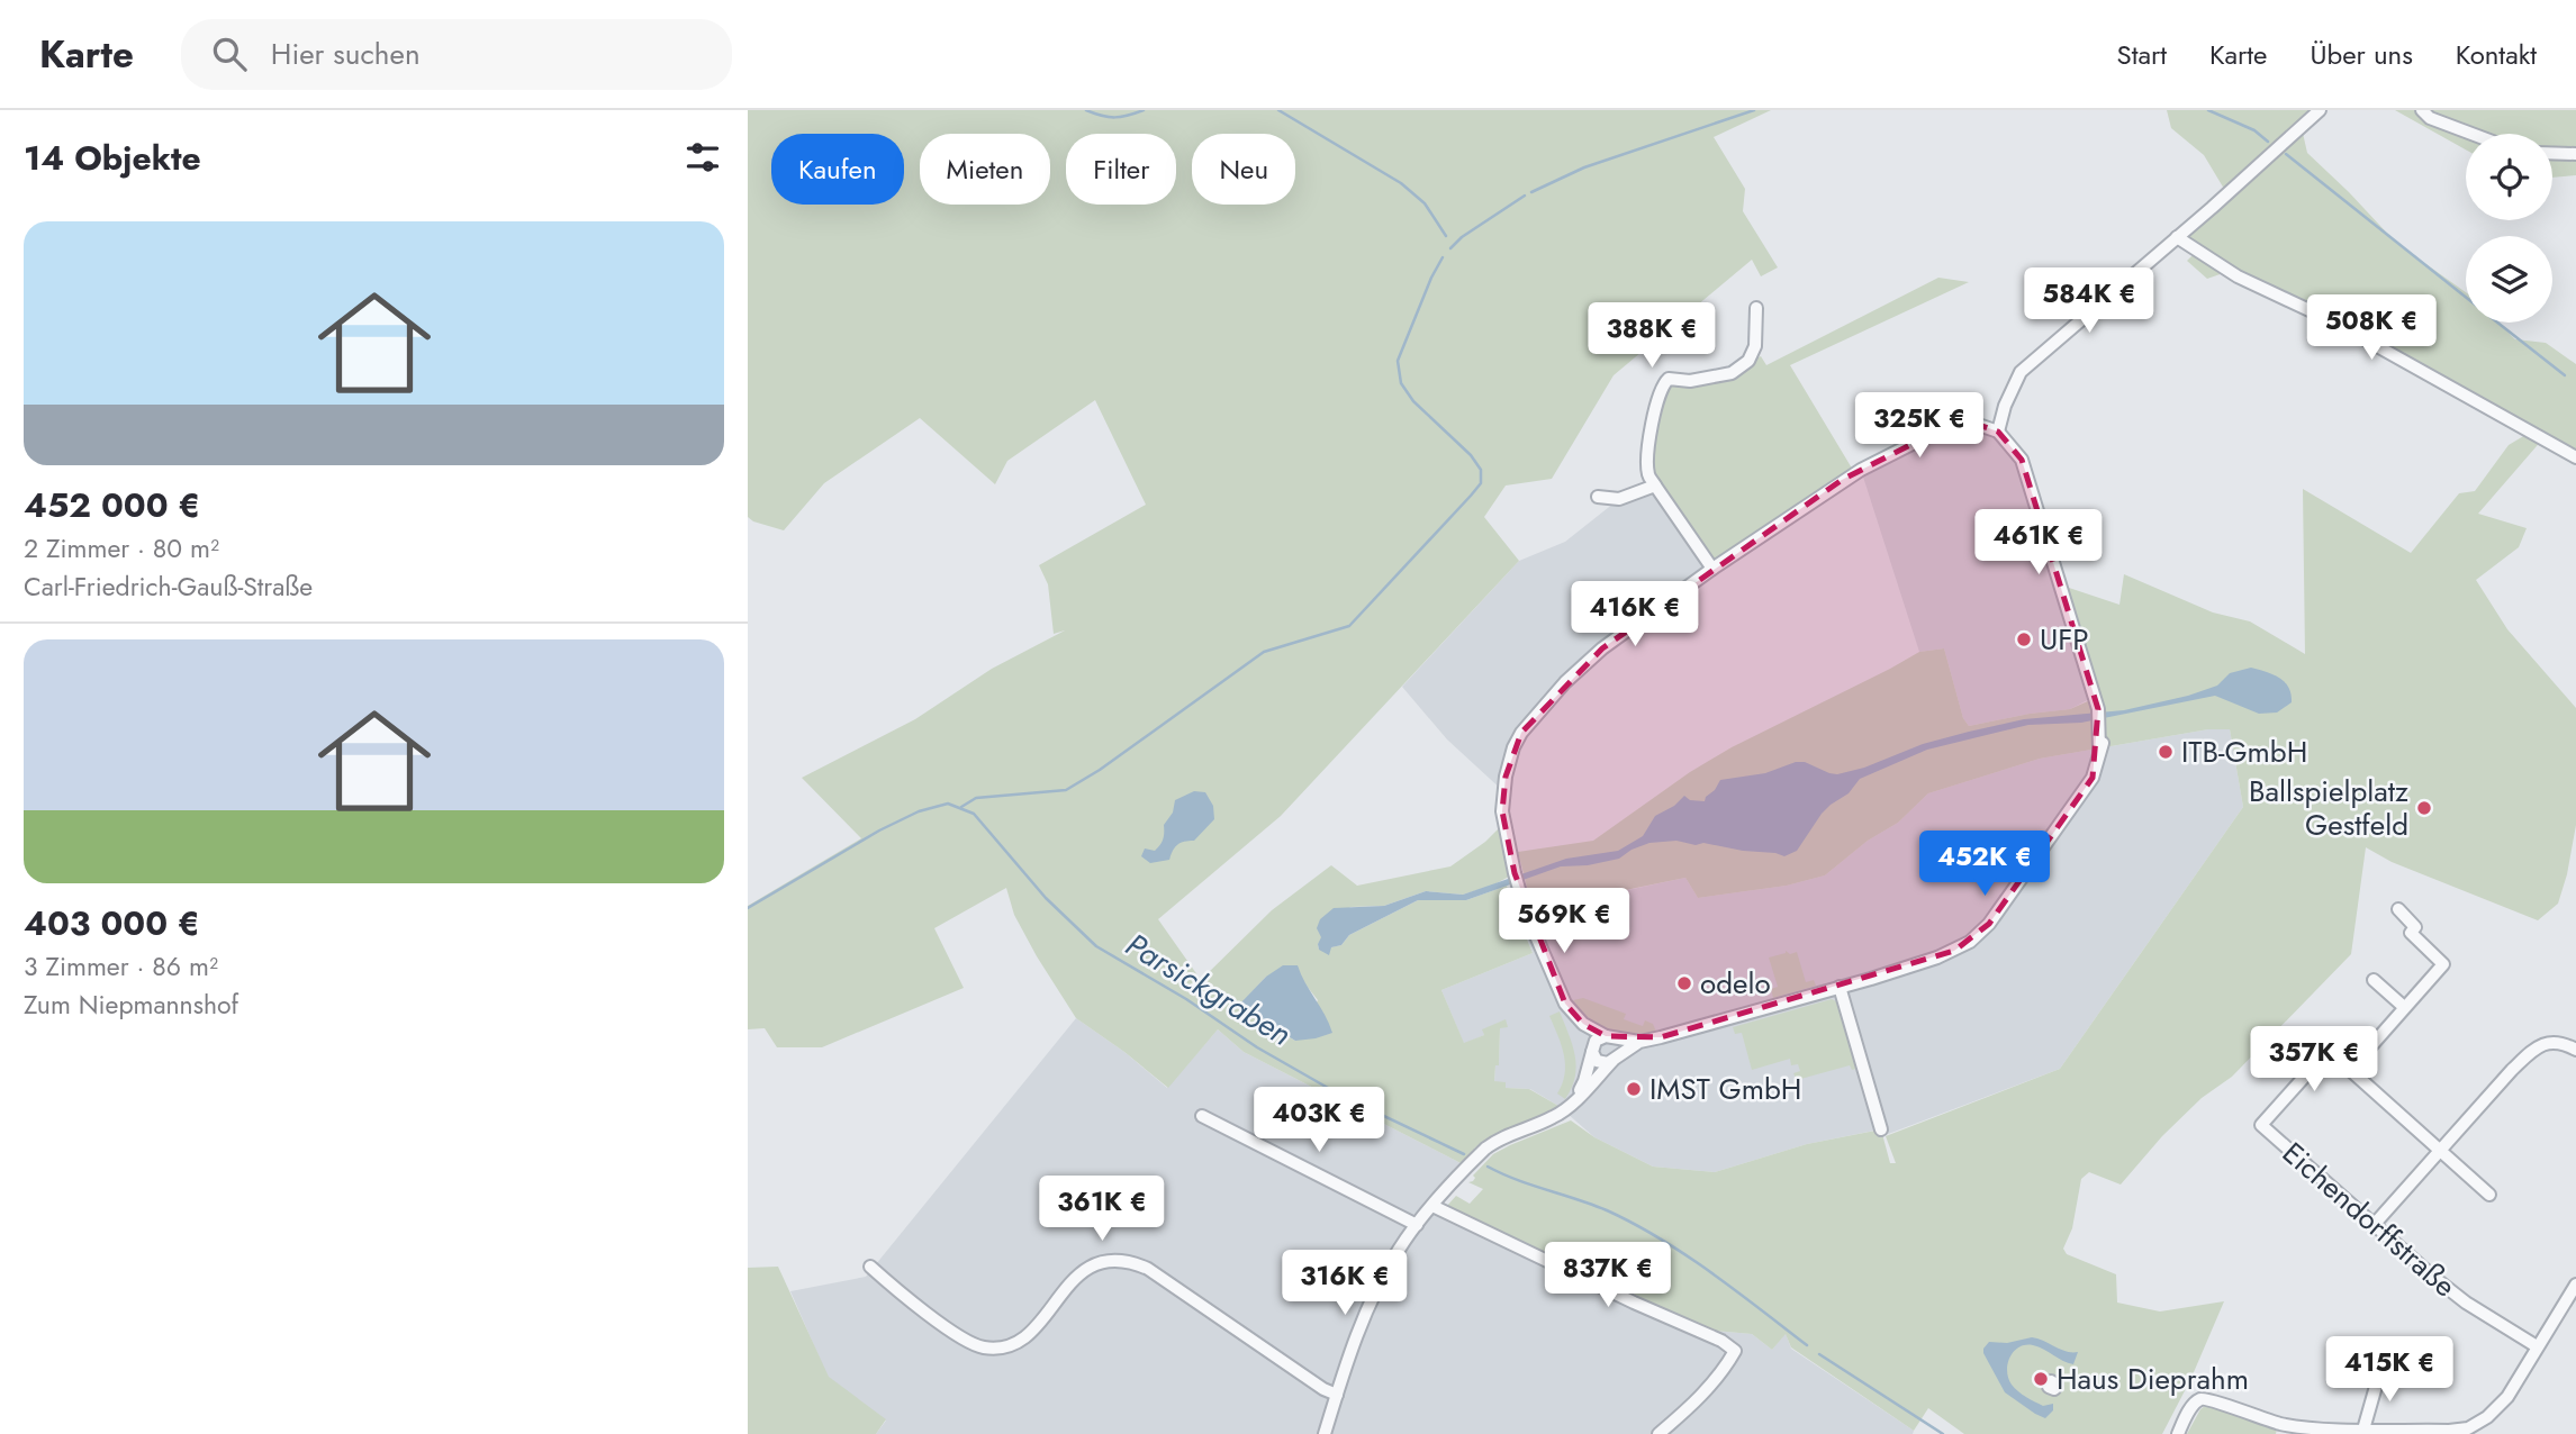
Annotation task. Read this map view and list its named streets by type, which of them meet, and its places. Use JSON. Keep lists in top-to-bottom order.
{
  "streets": {
    "street": ["Eichendorffstraße"]
  },
  "water": ["Parsickgraben"],
  "places": [
    "UFP",
    "ITB-GmbH",
    "Ballspielplatz Gestfeld",
    "odelo",
    "IMST GmbH",
    "Haus Dieprahm"
  ],
  "page": {
    "header": "Karte",
    "search": "Hier suchen",
    "nav": [
      "Start",
      "Karte",
      "Über uns",
      "Kontakt"
    ],
    "heading": "14 Objekte",
    "chip": [
      "Kaufen",
      "Mieten",
      "Filter",
      "Neu"
    ],
    "list": [
      {
        "name": "452 000 €",
        "note": "2 Zimmer · 80 m² · Carl-Friedrich-Gauß-Straße"
      },
      {
        "name": "403 000 €",
        "note": "3 Zimmer · 86 m² · Zum Niepmannshof"
      }
    ],
    "price": [
      "584K €",
      "508K €",
      "388K €",
      "325K €",
      "461K €",
      "416K €",
      "452K €",
      "569K €",
      "357K €",
      "403K €",
      "361K €",
      "837K €",
      "316K €",
      "415K €"
    ]
  }
}
